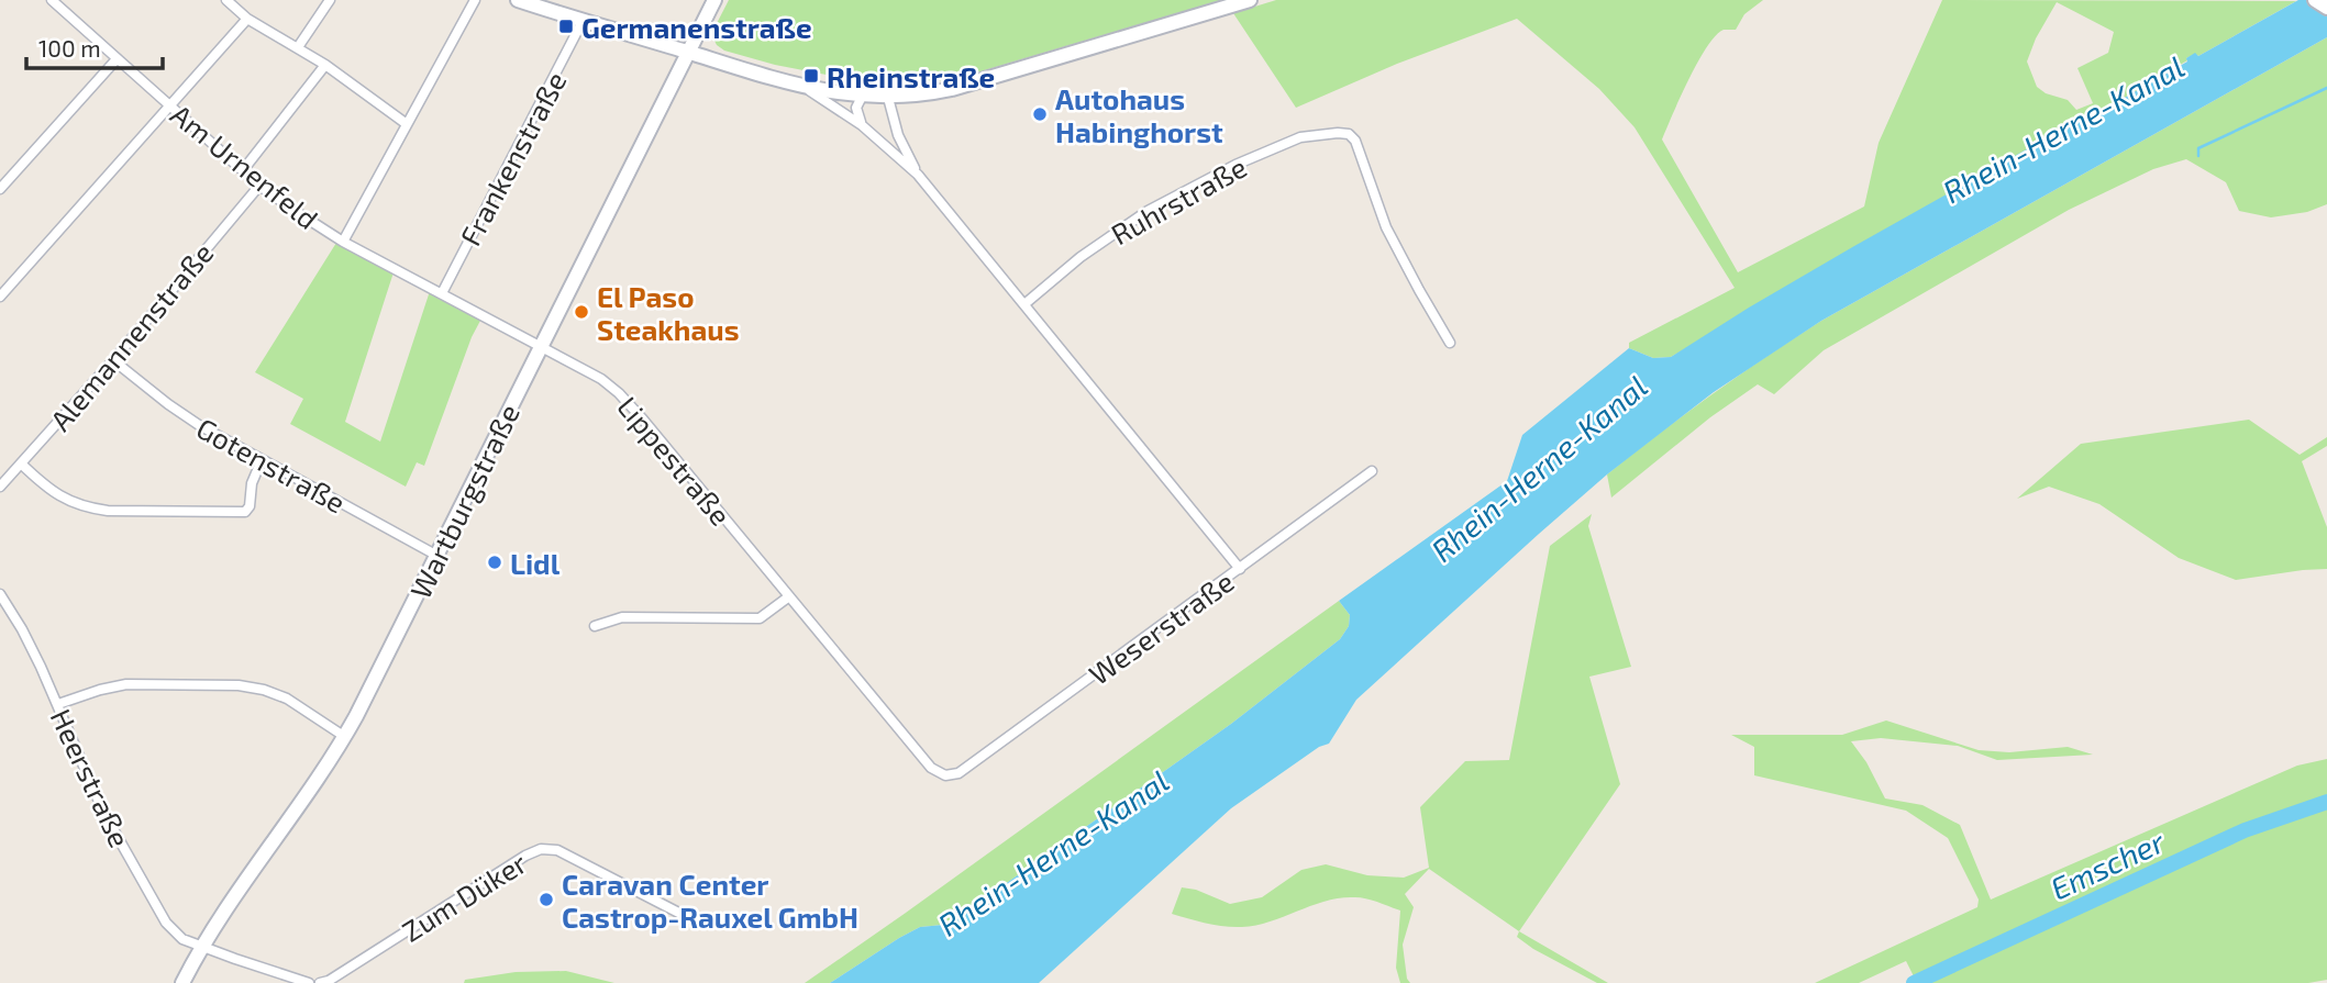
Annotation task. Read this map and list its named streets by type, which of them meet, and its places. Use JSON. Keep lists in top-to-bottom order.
{
  "streets": {
    "main road": ["Wartburgstraße"],
    "street": [
      "Frankenstraße",
      "Am Urnenfeld",
      "Ruhrstraße",
      "Alemannenstraße",
      "Lippestraße",
      "Gotenstraße",
      "Weserstraße",
      "Heerstraße",
      "Zum Düker"
    ]
  },
  "crossings": [
    ["Frankenstraße", "Am Urnenfeld"],
    ["Am Urnenfeld", "Alemannenstraße"],
    ["Am Urnenfeld", "Lippestraße"],
    ["Am Urnenfeld", "Wartburgstraße"],
    ["Alemannenstraße", "Gotenstraße"],
    ["Lippestraße", "Wartburgstraße"],
    ["Lippestraße", "Weserstraße"],
    ["Gotenstraße", "Wartburgstraße"],
    ["Wartburgstraße", "Heerstraße"]
  ],
  "water": ["Rhein-Herne-Kanal", "Emscher"],
  "places": {
    "transit": ["Germanenstraße", "Rheinstraße"],
    "other": [
      "Autohaus Habinghorst",
      "El Paso Steakhaus",
      "Lidl",
      "Caravan Center Castrop-Rauxel GmbH"
    ]
  },
  "scale_bar": "100 m"
}
